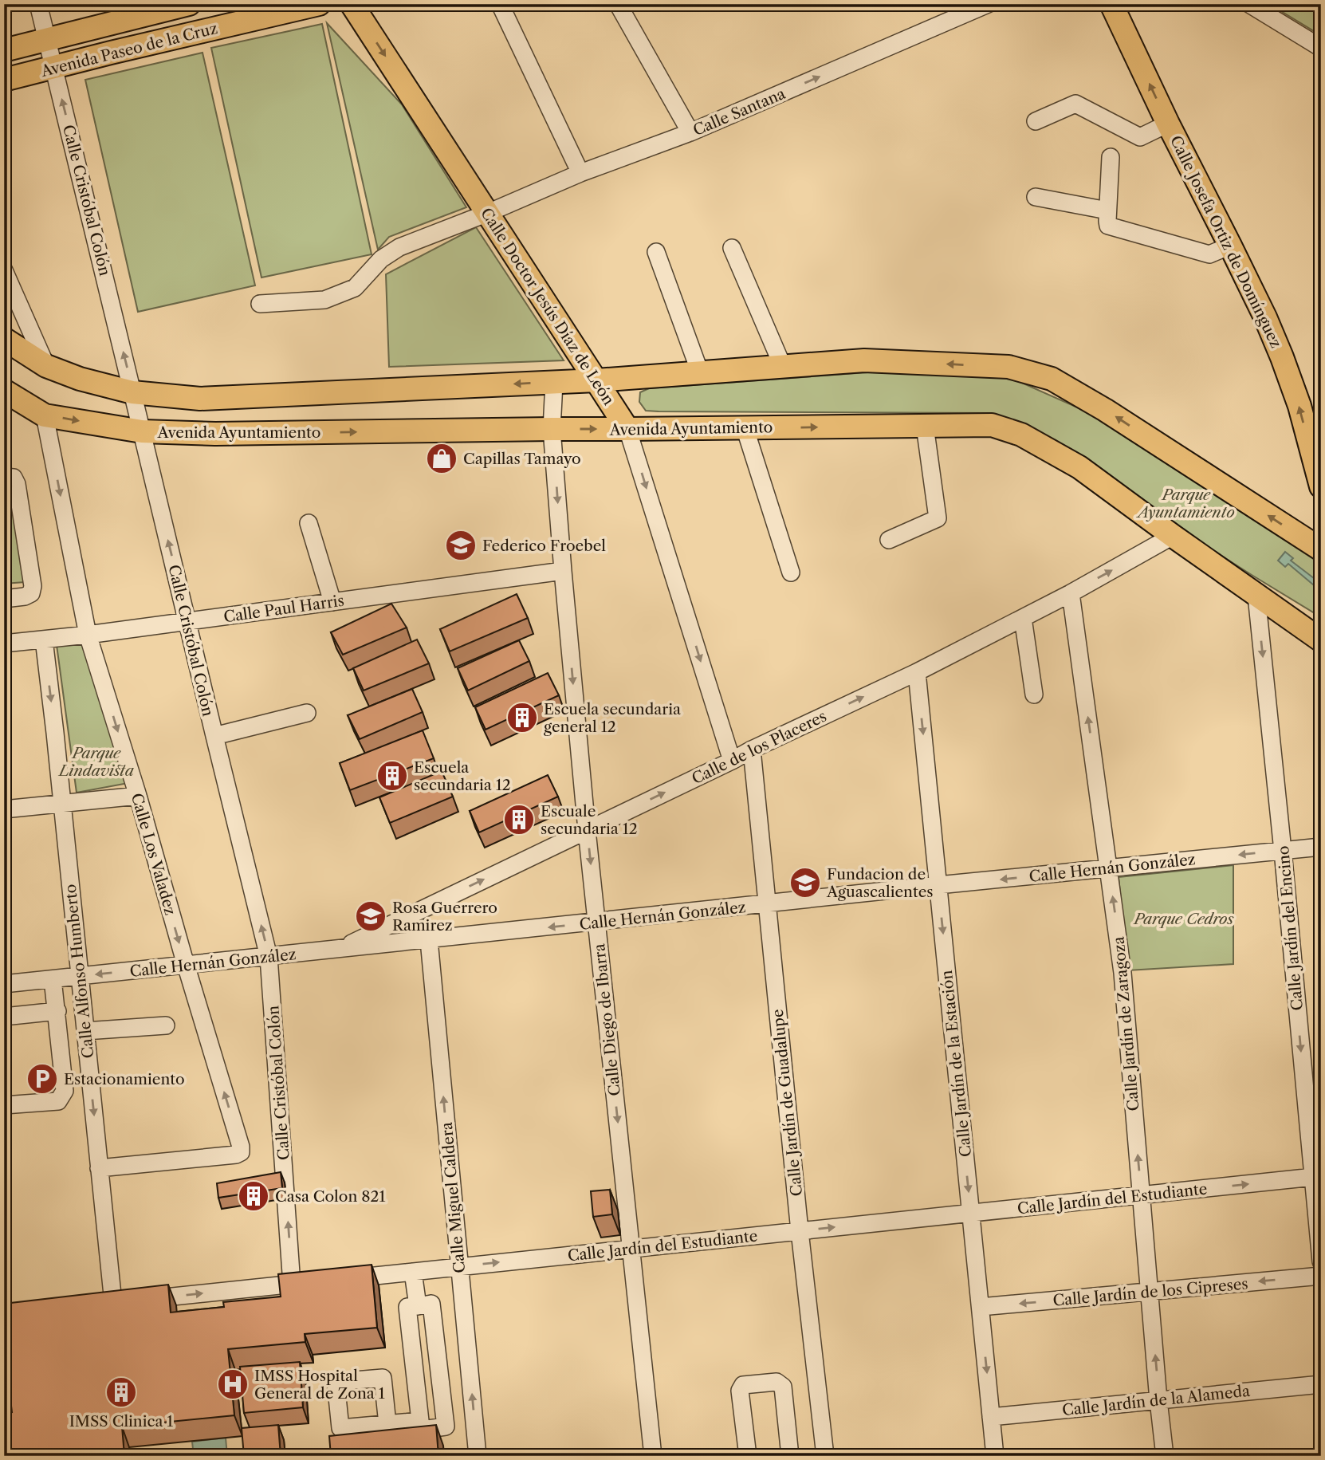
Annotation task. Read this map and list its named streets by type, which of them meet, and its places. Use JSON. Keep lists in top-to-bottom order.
{
  "streets": {
    "main road": [
      "Avenida Paseo de la Cruz",
      "Calle Josefa Ortiz de Domínguez",
      "Calle Doctor Jesús Díaz de León",
      "Avenida Ayuntamiento"
    ],
    "street": [
      "Calle Santana",
      "Calle Cristóbal Colón",
      "Calle Paul Harris",
      "Calle de los Placeres",
      "Calle Los Valadez",
      "Calle Hernán González",
      "Calle Jardín del Encino",
      "Calle Alfonso Humberto",
      "Calle Diego de Ibarra",
      "Calle Jardín de Zaragoza",
      "Calle Jardín de la Estación",
      "Calle Jardín de Guadalupe",
      "Calle Miguel Caldera",
      "Calle Jardín del Estudiante",
      "Calle Jardín de los Cipreses",
      "Calle Jardín de la Alameda"
    ]
  },
  "crossings": [
    ["Avenida Paseo de la Cruz", "Calle Cristóbal Colón"],
    ["Calle Santana", "Calle Doctor Jesús Díaz de León"],
    ["Calle Cristóbal Colón", "Avenida Ayuntamiento"],
    ["Calle Cristóbal Colón", "Calle Paul Harris"],
    ["Calle Cristóbal Colón", "Calle Hernán González"],
    ["Calle Cristóbal Colón", "Calle Alfonso Humberto"],
    ["Calle Doctor Jesús Díaz de León", "Avenida Ayuntamiento"],
    ["Calle Doctor Jesús Díaz de León", "Calle de los Placeres"],
    ["Avenida Ayuntamiento", "Calle de los Placeres"],
    ["Avenida Ayuntamiento", "Calle Los Valadez"],
    ["Avenida Ayuntamiento", "Calle Jardín del Encino"],
    ["Avenida Ayuntamiento", "Calle Diego de Ibarra"],
    ["Calle Paul Harris", "Calle Los Valadez"],
    ["Calle Paul Harris", "Calle Alfonso Humberto"],
    ["Calle Paul Harris", "Calle Diego de Ibarra"],
    ["Calle de los Placeres", "Calle Hernán González"],
    ["Calle de los Placeres", "Calle Diego de Ibarra"],
    ["Calle de los Placeres", "Calle Jardín de Zaragoza"],
    ["Calle de los Placeres", "Calle Jardín de la Estación"],
    ["Calle de los Placeres", "Calle Jardín de Guadalupe"],
    ["Calle Los Valadez", "Calle Hernán González"],
    ["Calle Los Valadez", "Calle Alfonso Humberto"],
    ["Calle Hernán González", "Calle Jardín del Encino"],
    ["Calle Hernán González", "Calle Alfonso Humberto"],
    ["Calle Hernán González", "Calle Diego de Ibarra"],
    ["Calle Hernán González", "Calle Jardín de Zaragoza"],
    ["Calle Hernán González", "Calle Jardín de la Estación"],
    ["Calle Hernán González", "Calle Jardín de Guadalupe"],
    ["Calle Hernán González", "Calle Miguel Caldera"],
    ["Calle Jardín del Encino", "Calle Jardín del Estudiante"],
    ["Calle Diego de Ibarra", "Calle Jardín del Estudiante"],
    ["Calle Jardín de Zaragoza", "Calle Jardín del Estudiante"],
    ["Calle Jardín de Zaragoza", "Calle Jardín de los Cipreses"],
    ["Calle Jardín de Zaragoza", "Calle Jardín de la Alameda"],
    ["Calle Jardín de la Estación", "Calle Jardín del Estudiante"],
    ["Calle Jardín de la Estación", "Calle Jardín de los Cipreses"],
    ["Calle Jardín de la Estación", "Calle Jardín de la Alameda"],
    ["Calle Jardín de Guadalupe", "Calle Jardín del Estudiante"],
    ["Calle Miguel Caldera", "Calle Jardín del Estudiante"]
  ],
  "one_way": [
    "Calle Santana",
    "Calle Cristóbal Colón",
    "Calle Josefa Ortiz de Domínguez",
    "Calle Doctor Jesús Díaz de León",
    "Calle de los Placeres",
    "Calle Hernán González",
    "Calle Jardín del Encino",
    "Calle Diego de Ibarra",
    "Calle Jardín de Zaragoza",
    "Calle Jardín de la Estación",
    "Calle Jardín del Estudiante",
    "Calle Jardín de los Cipreses"
  ],
  "parks": ["Parque Ayuntamiento", "Parque Lindavista", "Parque Cedros"],
  "places": {
    "shop": ["Capillas Tamayo"],
    "school or university": ["Federico Froebel", "Fundacion de Aguascalientes", "Rosa Guerrero Ramirez"],
    "building": [
      "Escuela secundaria general 12",
      "Escuela secundaria 12",
      "Escuale secundaria 12",
      "Casa Colon 821",
      "IMSS Clinica 1"
    ],
    "parking": ["Estacionamiento"],
    "hospital": ["IMSS Hospital General de Zona 1"]
  }
}
